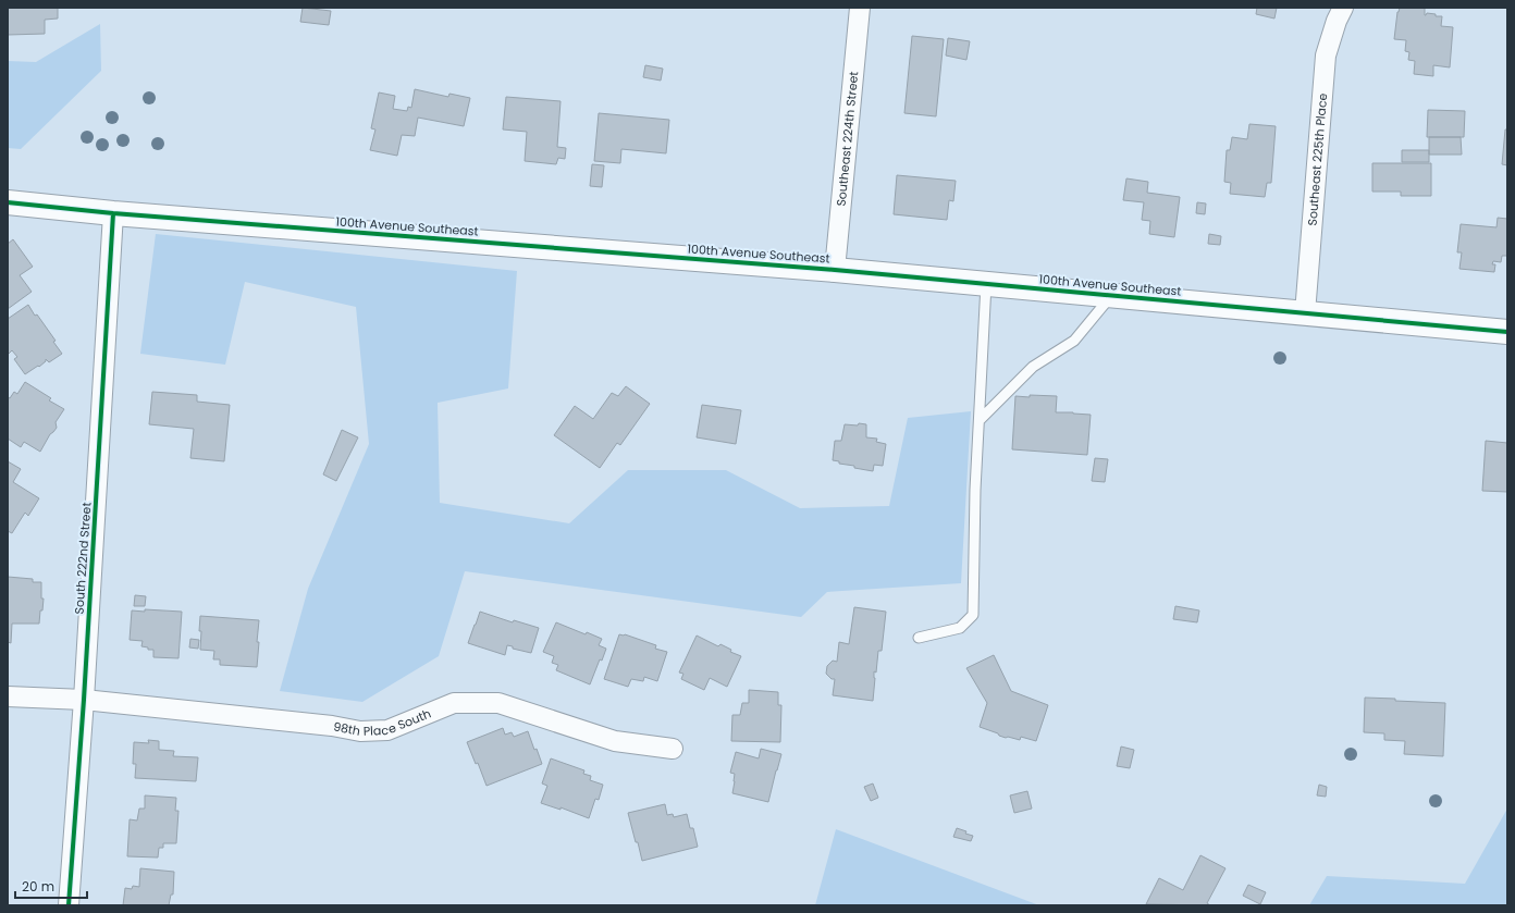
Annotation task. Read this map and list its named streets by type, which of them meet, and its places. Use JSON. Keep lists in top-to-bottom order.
{
  "streets": {
    "street": [
      "Southeast 224th Street",
      "Southeast 225th Place",
      "100th Avenue Southeast",
      "South 222nd Street",
      "98th Place South"
    ]
  },
  "crossings": [
    ["Southeast 224th Street", "100th Avenue Southeast"],
    ["Southeast 225th Place", "100th Avenue Southeast"],
    ["100th Avenue Southeast", "South 222nd Street"],
    ["South 222nd Street", "98th Place South"]
  ],
  "scale_bar": "20 m"
}
